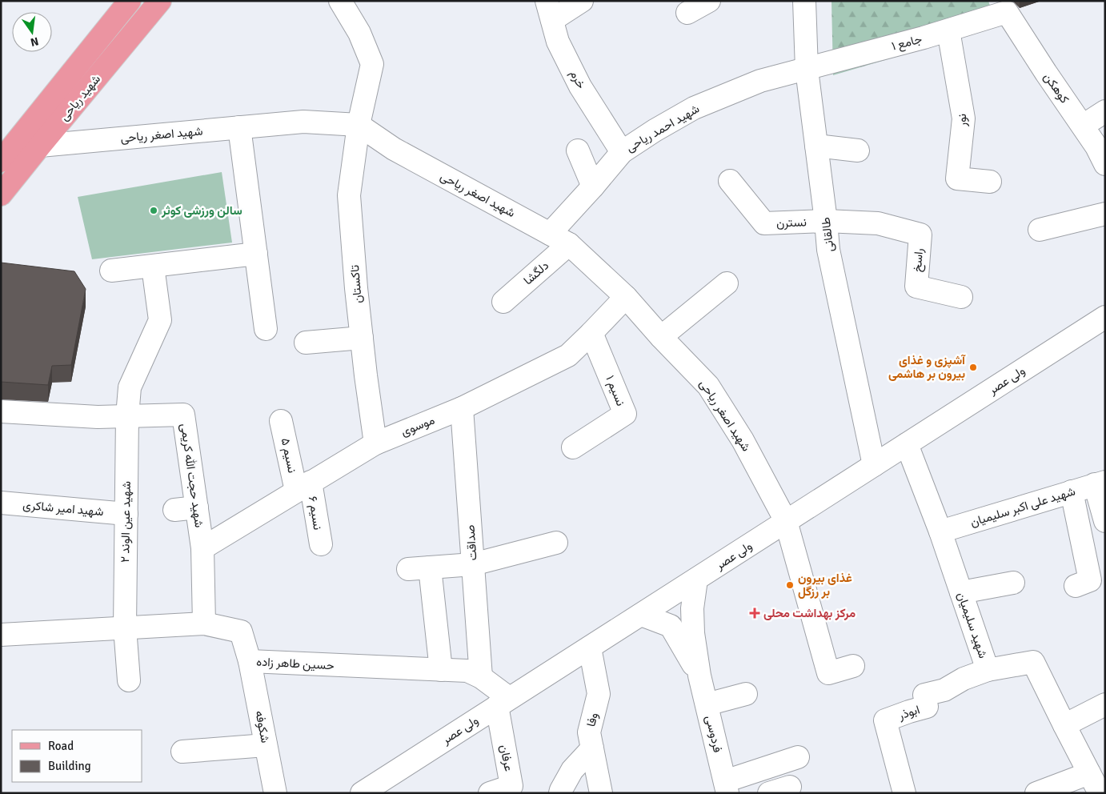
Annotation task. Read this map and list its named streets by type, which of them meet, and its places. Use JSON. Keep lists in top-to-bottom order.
{
  "streets": {
    "main road": ["شهید ریاحی"],
    "street": [
      "جامع ۱",
      "خرم",
      "کوهکن",
      "نور",
      "شهید احمد ریاحی",
      "شهید اصغر ریاحی",
      "نسترن",
      "طالقانی",
      "راسخ",
      "دلگشا",
      "تاکستان",
      "ولی عصر",
      "نسیم ۱",
      "موسوی",
      "نسیم ۵",
      "شهید حجت الله کریمی",
      "شهید علی اکبر سلیمیان",
      "شهید امیر شاکری",
      "نسیم ۶",
      "شهید عین الوند ۲",
      "صداقت",
      "شهید سلیمیان",
      "حسین طاهر زاده",
      "ابوذر",
      "وفا",
      "شکوفه",
      "فردوسی",
      "عرفان"
    ]
  },
  "crossings": [
    ["جامع ۱", "کوهکن"],
    ["جامع ۱", "نور"],
    ["جامع ۱", "شهید احمد ریاحی"],
    ["جامع ۱", "طالقانی"],
    ["خرم", "شهید احمد ریاحی"],
    ["شهید ریاحی", "شهید اصغر ریاحی"],
    ["شهید احمد ریاحی", "شهید اصغر ریاحی"],
    ["شهید احمد ریاحی", "طالقانی"],
    ["شهید اصغر ریاحی", "دلگشا"],
    ["شهید اصغر ریاحی", "تاکستان"],
    ["شهید اصغر ریاحی", "ولی عصر"],
    ["شهید اصغر ریاحی", "موسوی"],
    ["نسترن", "طالقانی"],
    ["نسترن", "راسخ"],
    ["طالقانی", "راسخ"],
    ["طالقانی", "ولی عصر"],
    ["تاکستان", "موسوی"],
    ["ولی عصر", "شهید سلیمیان"],
    ["ولی عصر", "حسین طاهر زاده"],
    ["ولی عصر", "وفا"],
    ["ولی عصر", "فردوسی"],
    ["ولی عصر", "عرفان"],
    ["نسیم ۱", "موسوی"],
    ["موسوی", "نسیم ۵"],
    ["موسوی", "شهید حجت الله کریمی"],
    ["موسوی", "نسیم ۶"],
    ["موسوی", "صداقت"],
    ["نسیم ۵", "نسیم ۶"],
    ["شهید حجت الله کریمی", "شهید عین الوند ۲"],
    ["شهید حجت الله کریمی", "حسین طاهر زاده"],
    ["شهید علی اکبر سلیمیان", "شهید سلیمیان"],
    ["شهید امیر شاکری", "شهید عین الوند ۲"],
    ["شهید عین الوند ۲", "حسین طاهر زاده"],
    ["صداقت", "حسین طاهر زاده"],
    ["شهید سلیمیان", "ابوذر"],
    ["حسین طاهر زاده", "شکوفه"],
    ["حسین طاهر زاده", "عرفان"]
  ],
  "places": {
    "other": ["سالن ورزشی کوثر", "آشپزی و غذای بیرون بر هاشمی", "غذای بیرون بر رزگل"],
    "health": ["مرکز بهداشت محلی"]
  },
  "legend": ["Road", "Building"],
  "north": "bottom"
}
